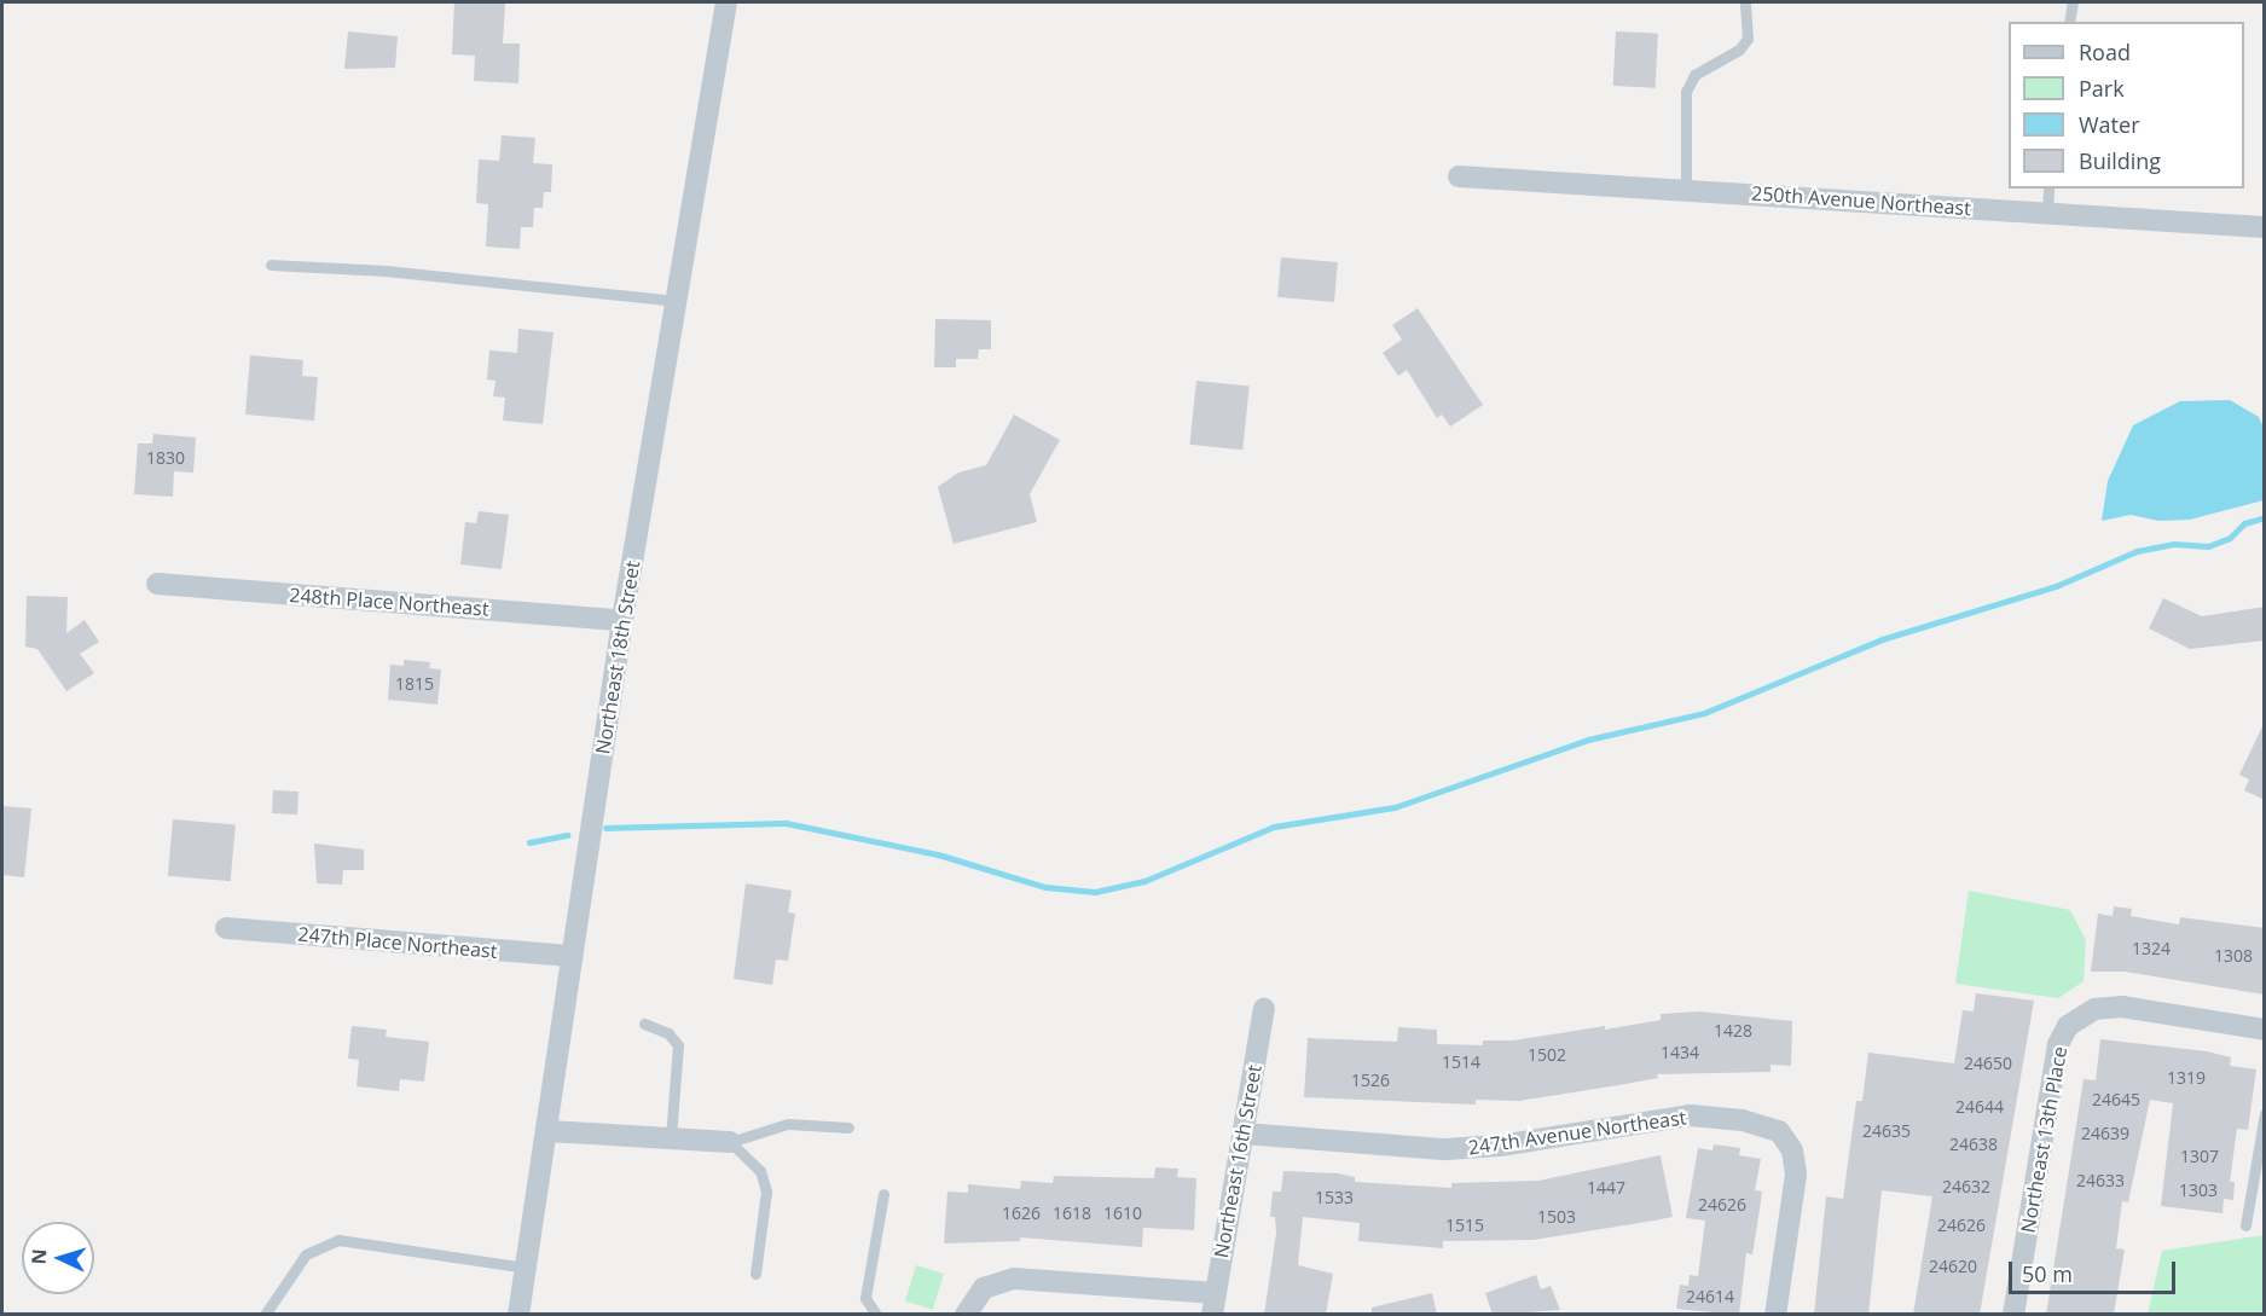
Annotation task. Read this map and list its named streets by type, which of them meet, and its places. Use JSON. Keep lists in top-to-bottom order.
{
  "streets": {
    "street": [
      "250th Avenue Northeast",
      "248th Place Northeast",
      "Northeast 18th Street",
      "247th Place Northeast",
      "247th Avenue Northeast",
      "Northeast 13th Place",
      "Northeast 16th Street"
    ]
  },
  "crossings": [
    ["248th Place Northeast", "Northeast 18th Street"],
    ["Northeast 18th Street", "247th Place Northeast"],
    ["247th Avenue Northeast", "Northeast 16th Street"]
  ],
  "house_numbers": [
    "1830",
    "1815",
    "1324",
    "1308",
    "1428",
    "1434",
    "1502",
    "1514",
    "24650",
    "1319",
    "1526",
    "24645",
    "24644",
    "24635",
    "24639",
    "24638",
    "1307",
    "24633",
    "24632",
    "1447",
    "1303",
    "1533",
    "24626",
    "1626",
    "1618",
    "1610",
    "1503",
    "1515",
    "24626",
    "24620",
    "24614"
  ],
  "legend": [
    "Road",
    "Park",
    "Water",
    "Building"
  ],
  "scale_bar": "50 m",
  "north": "left"
}
